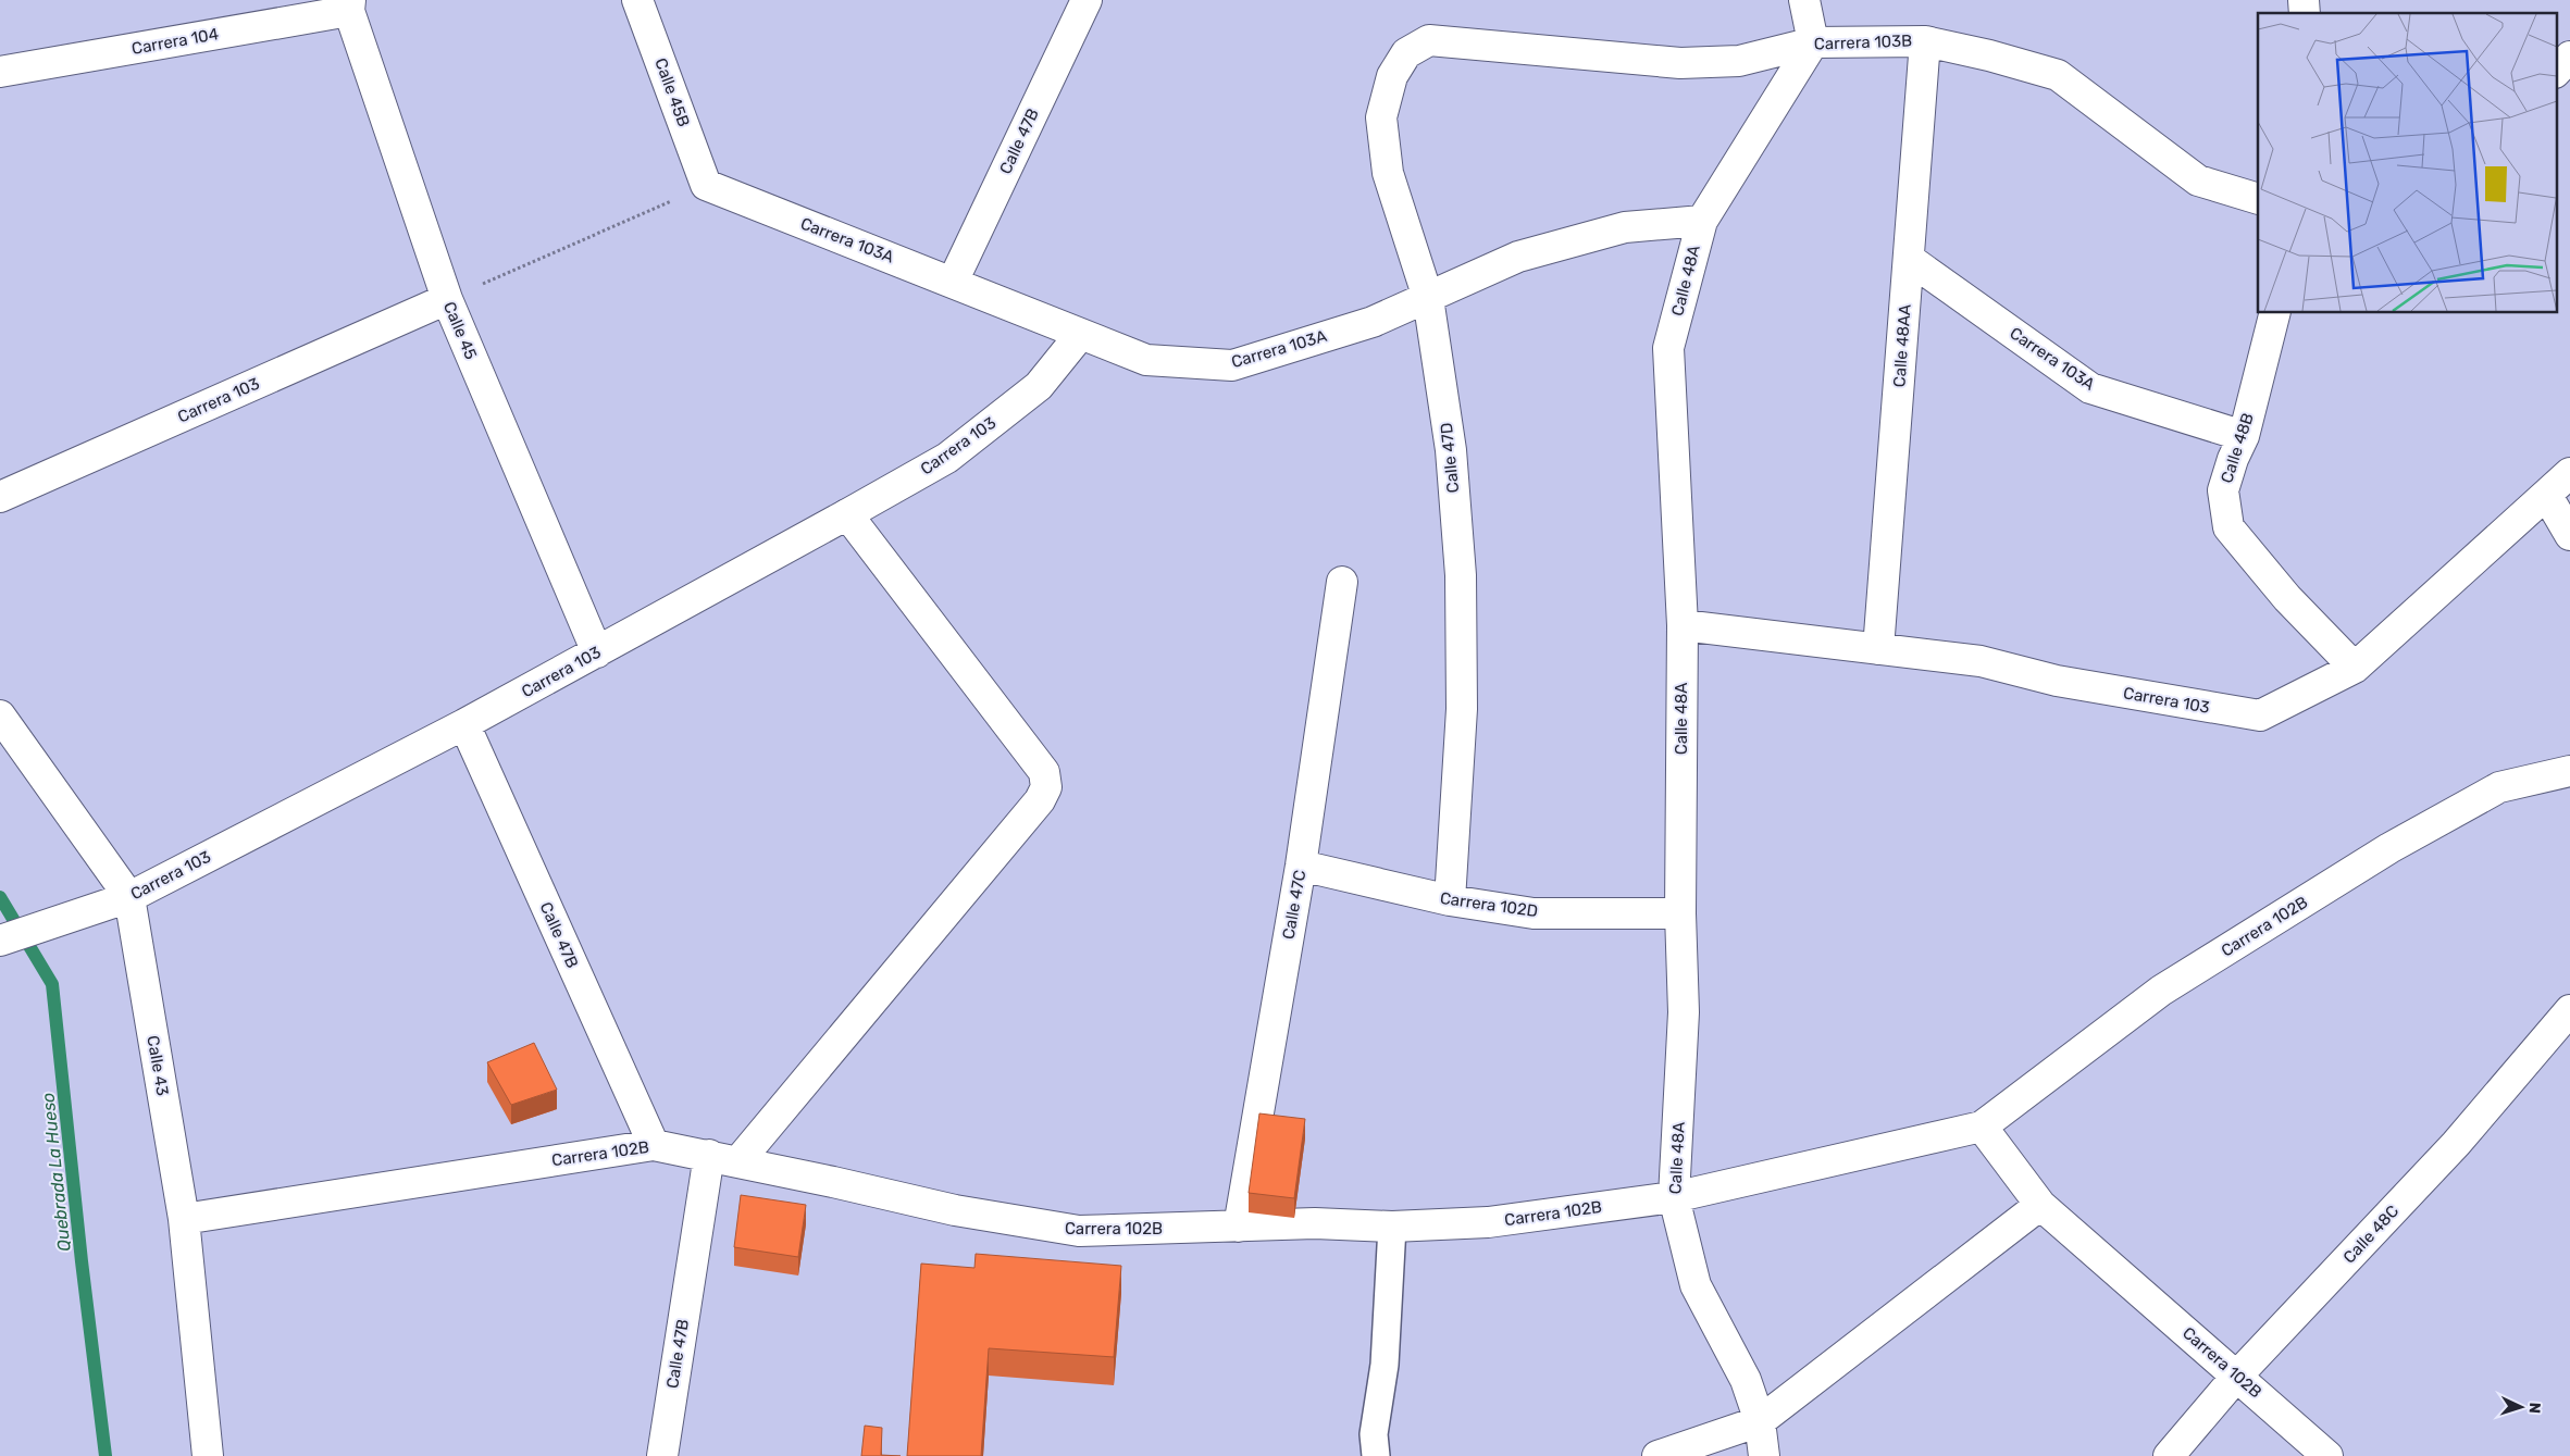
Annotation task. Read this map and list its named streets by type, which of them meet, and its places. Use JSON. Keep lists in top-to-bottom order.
{
  "streets": {
    "street": [
      "Carrera 104",
      "Carrera 103B",
      "Calle 45B",
      "Calle 47B",
      "Carrera 103A",
      "Calle 48A",
      "Calle 45",
      "Calle 48AA",
      "Carrera 103",
      "Calle 48B",
      "Calle 47D",
      "Calle 47C",
      "Carrera 102D",
      "Carrera 102B",
      "Calle 43",
      "Calle 48C"
    ]
  },
  "crossings": [
    ["Carrera 104", "Calle 45"],
    ["Carrera 103B", "Calle 48A"],
    ["Carrera 103B", "Calle 48AA"],
    ["Carrera 103B", "Calle 47D"],
    ["Calle 45B", "Carrera 103A"],
    ["Calle 47B", "Carrera 103A"],
    ["Calle 47B", "Carrera 103"],
    ["Calle 47B", "Carrera 102B"],
    ["Carrera 103A", "Calle 48A"],
    ["Carrera 103A", "Calle 48AA"],
    ["Carrera 103A", "Carrera 103"],
    ["Carrera 103A", "Calle 48B"],
    ["Carrera 103A", "Calle 47D"],
    ["Calle 48A", "Carrera 103"],
    ["Calle 48A", "Carrera 102D"],
    ["Calle 48A", "Carrera 102B"],
    ["Calle 45", "Carrera 103"],
    ["Calle 48AA", "Carrera 103"],
    ["Carrera 103", "Calle 48B"],
    ["Carrera 103", "Calle 43"],
    ["Calle 47D", "Carrera 102D"],
    ["Calle 47C", "Carrera 102D"],
    ["Calle 47C", "Carrera 102B"],
    ["Carrera 102B", "Calle 43"],
    ["Carrera 102B", "Calle 48C"]
  ],
  "water": ["Quebrada La Hueso"],
  "north": "right"
}
